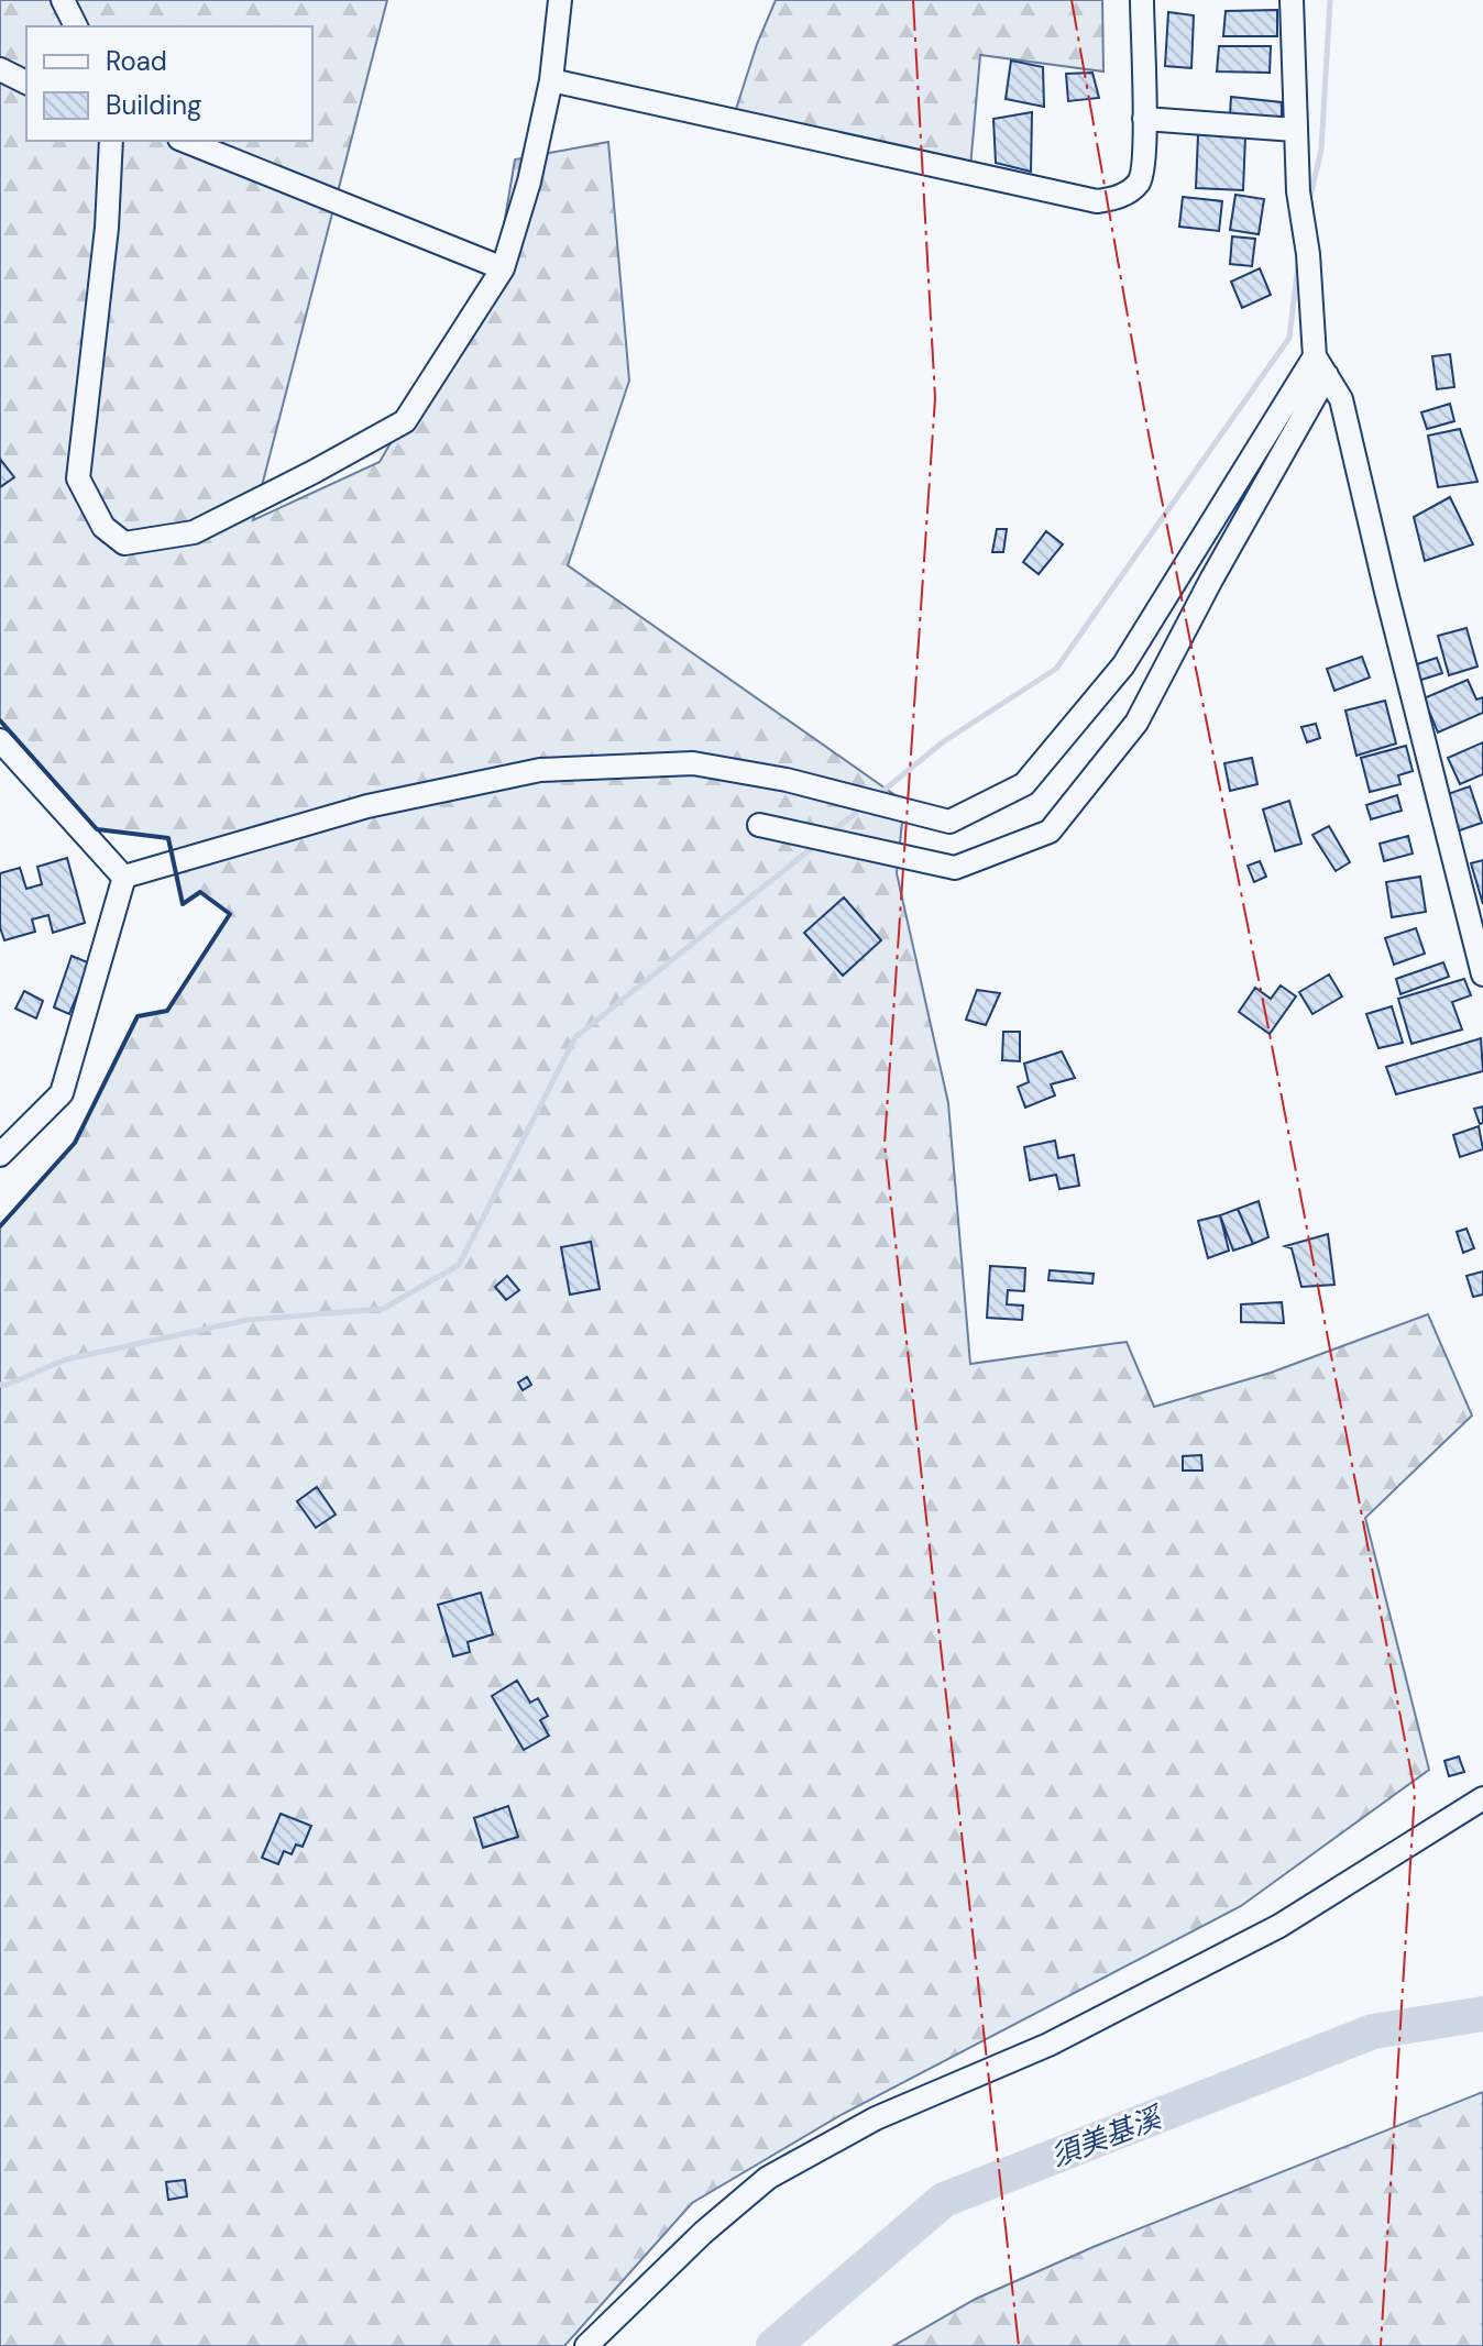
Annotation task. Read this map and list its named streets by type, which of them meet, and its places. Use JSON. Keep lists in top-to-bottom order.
{
  "water": ["須美基溪"],
  "legend": ["Road", "Building"]
}
